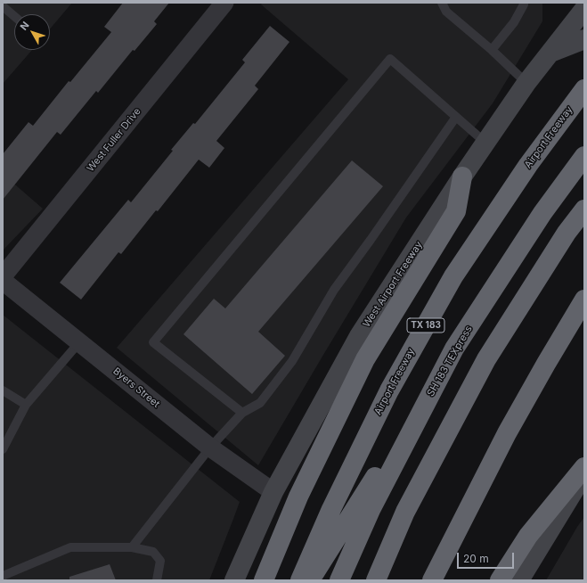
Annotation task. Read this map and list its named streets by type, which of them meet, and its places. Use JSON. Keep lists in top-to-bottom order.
{
  "streets": {
    "highway": ["Airport Freeway", "TX 183", "SH 183 TEXpress"],
    "main road": ["West Airport Freeway"],
    "street": ["West Fuller Drive", "Byers Street"]
  },
  "crossings": [
    ["West Airport Freeway", "Byers Street"]
  ],
  "scale_bar": "20 m",
  "north": "top left"
}
